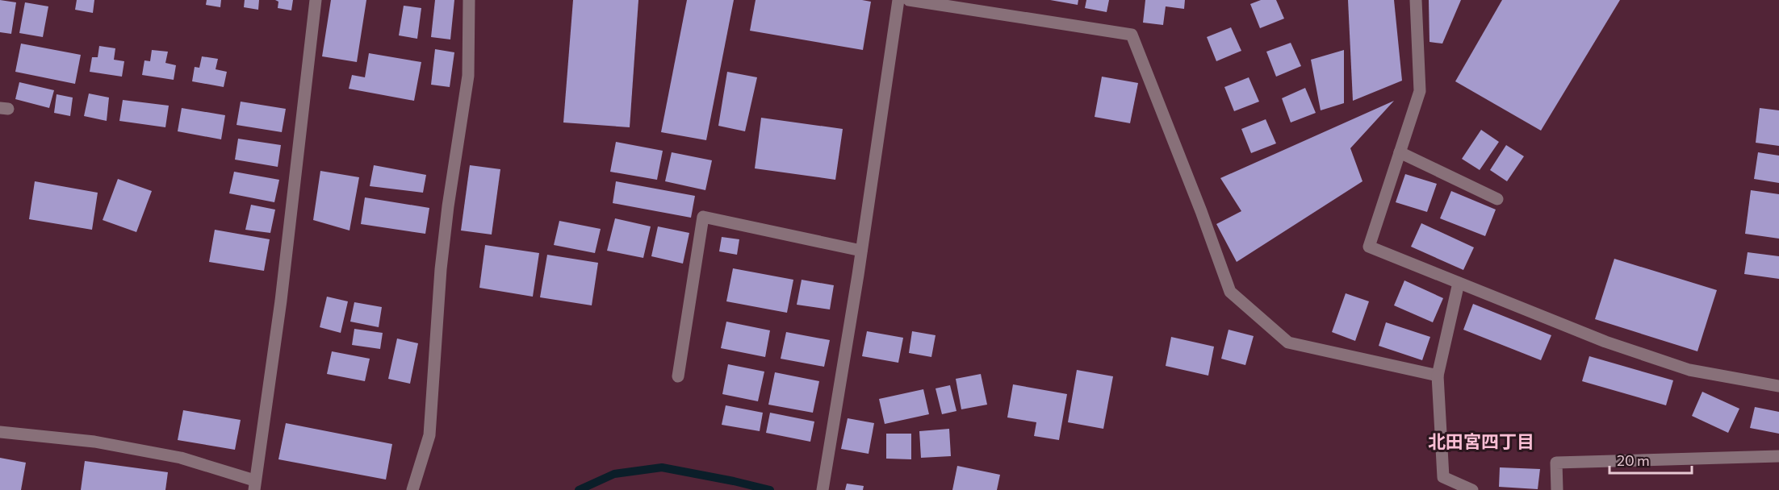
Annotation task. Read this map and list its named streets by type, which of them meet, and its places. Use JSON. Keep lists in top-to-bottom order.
{
  "districts": ["北田宮四丁目"],
  "scale_bar": "20 m"
}
